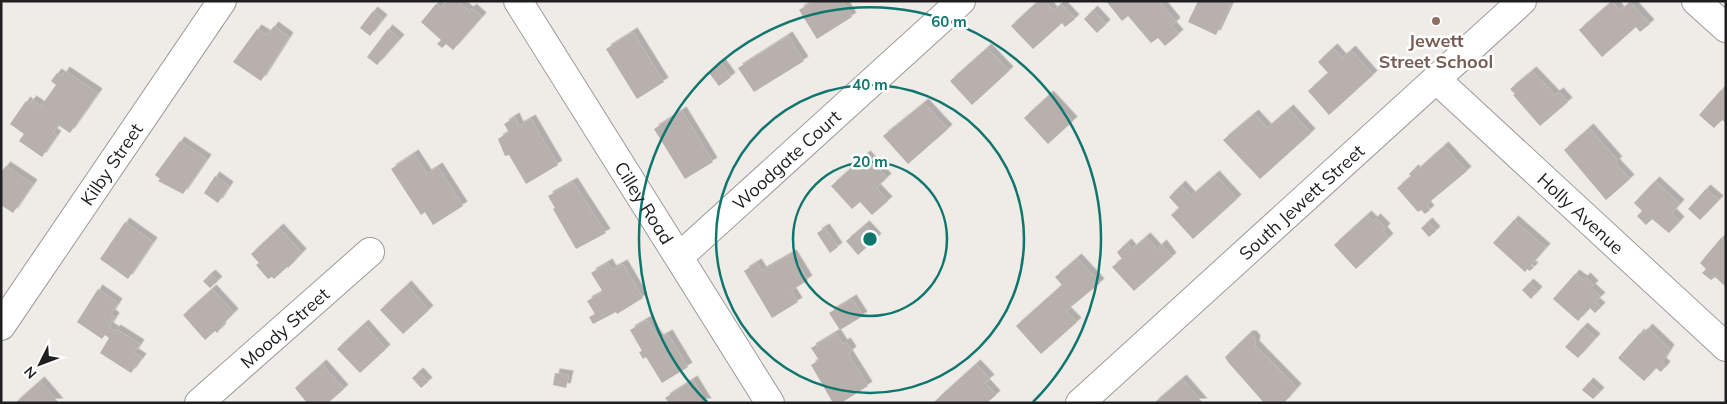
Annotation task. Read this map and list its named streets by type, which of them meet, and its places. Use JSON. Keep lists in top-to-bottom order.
{
  "streets": {
    "street": [
      "Woodgate Court",
      "Kilby Street",
      "Cilley Road",
      "South Jewett Street",
      "Holly Avenue",
      "Moody Street"
    ]
  },
  "crossings": [
    ["Woodgate Court", "Cilley Road"],
    ["South Jewett Street", "Holly Avenue"]
  ],
  "places": ["Jewett Street School"],
  "north": "bottom left",
  "rings": ["60 m", "40 m", "20 m"]
}
